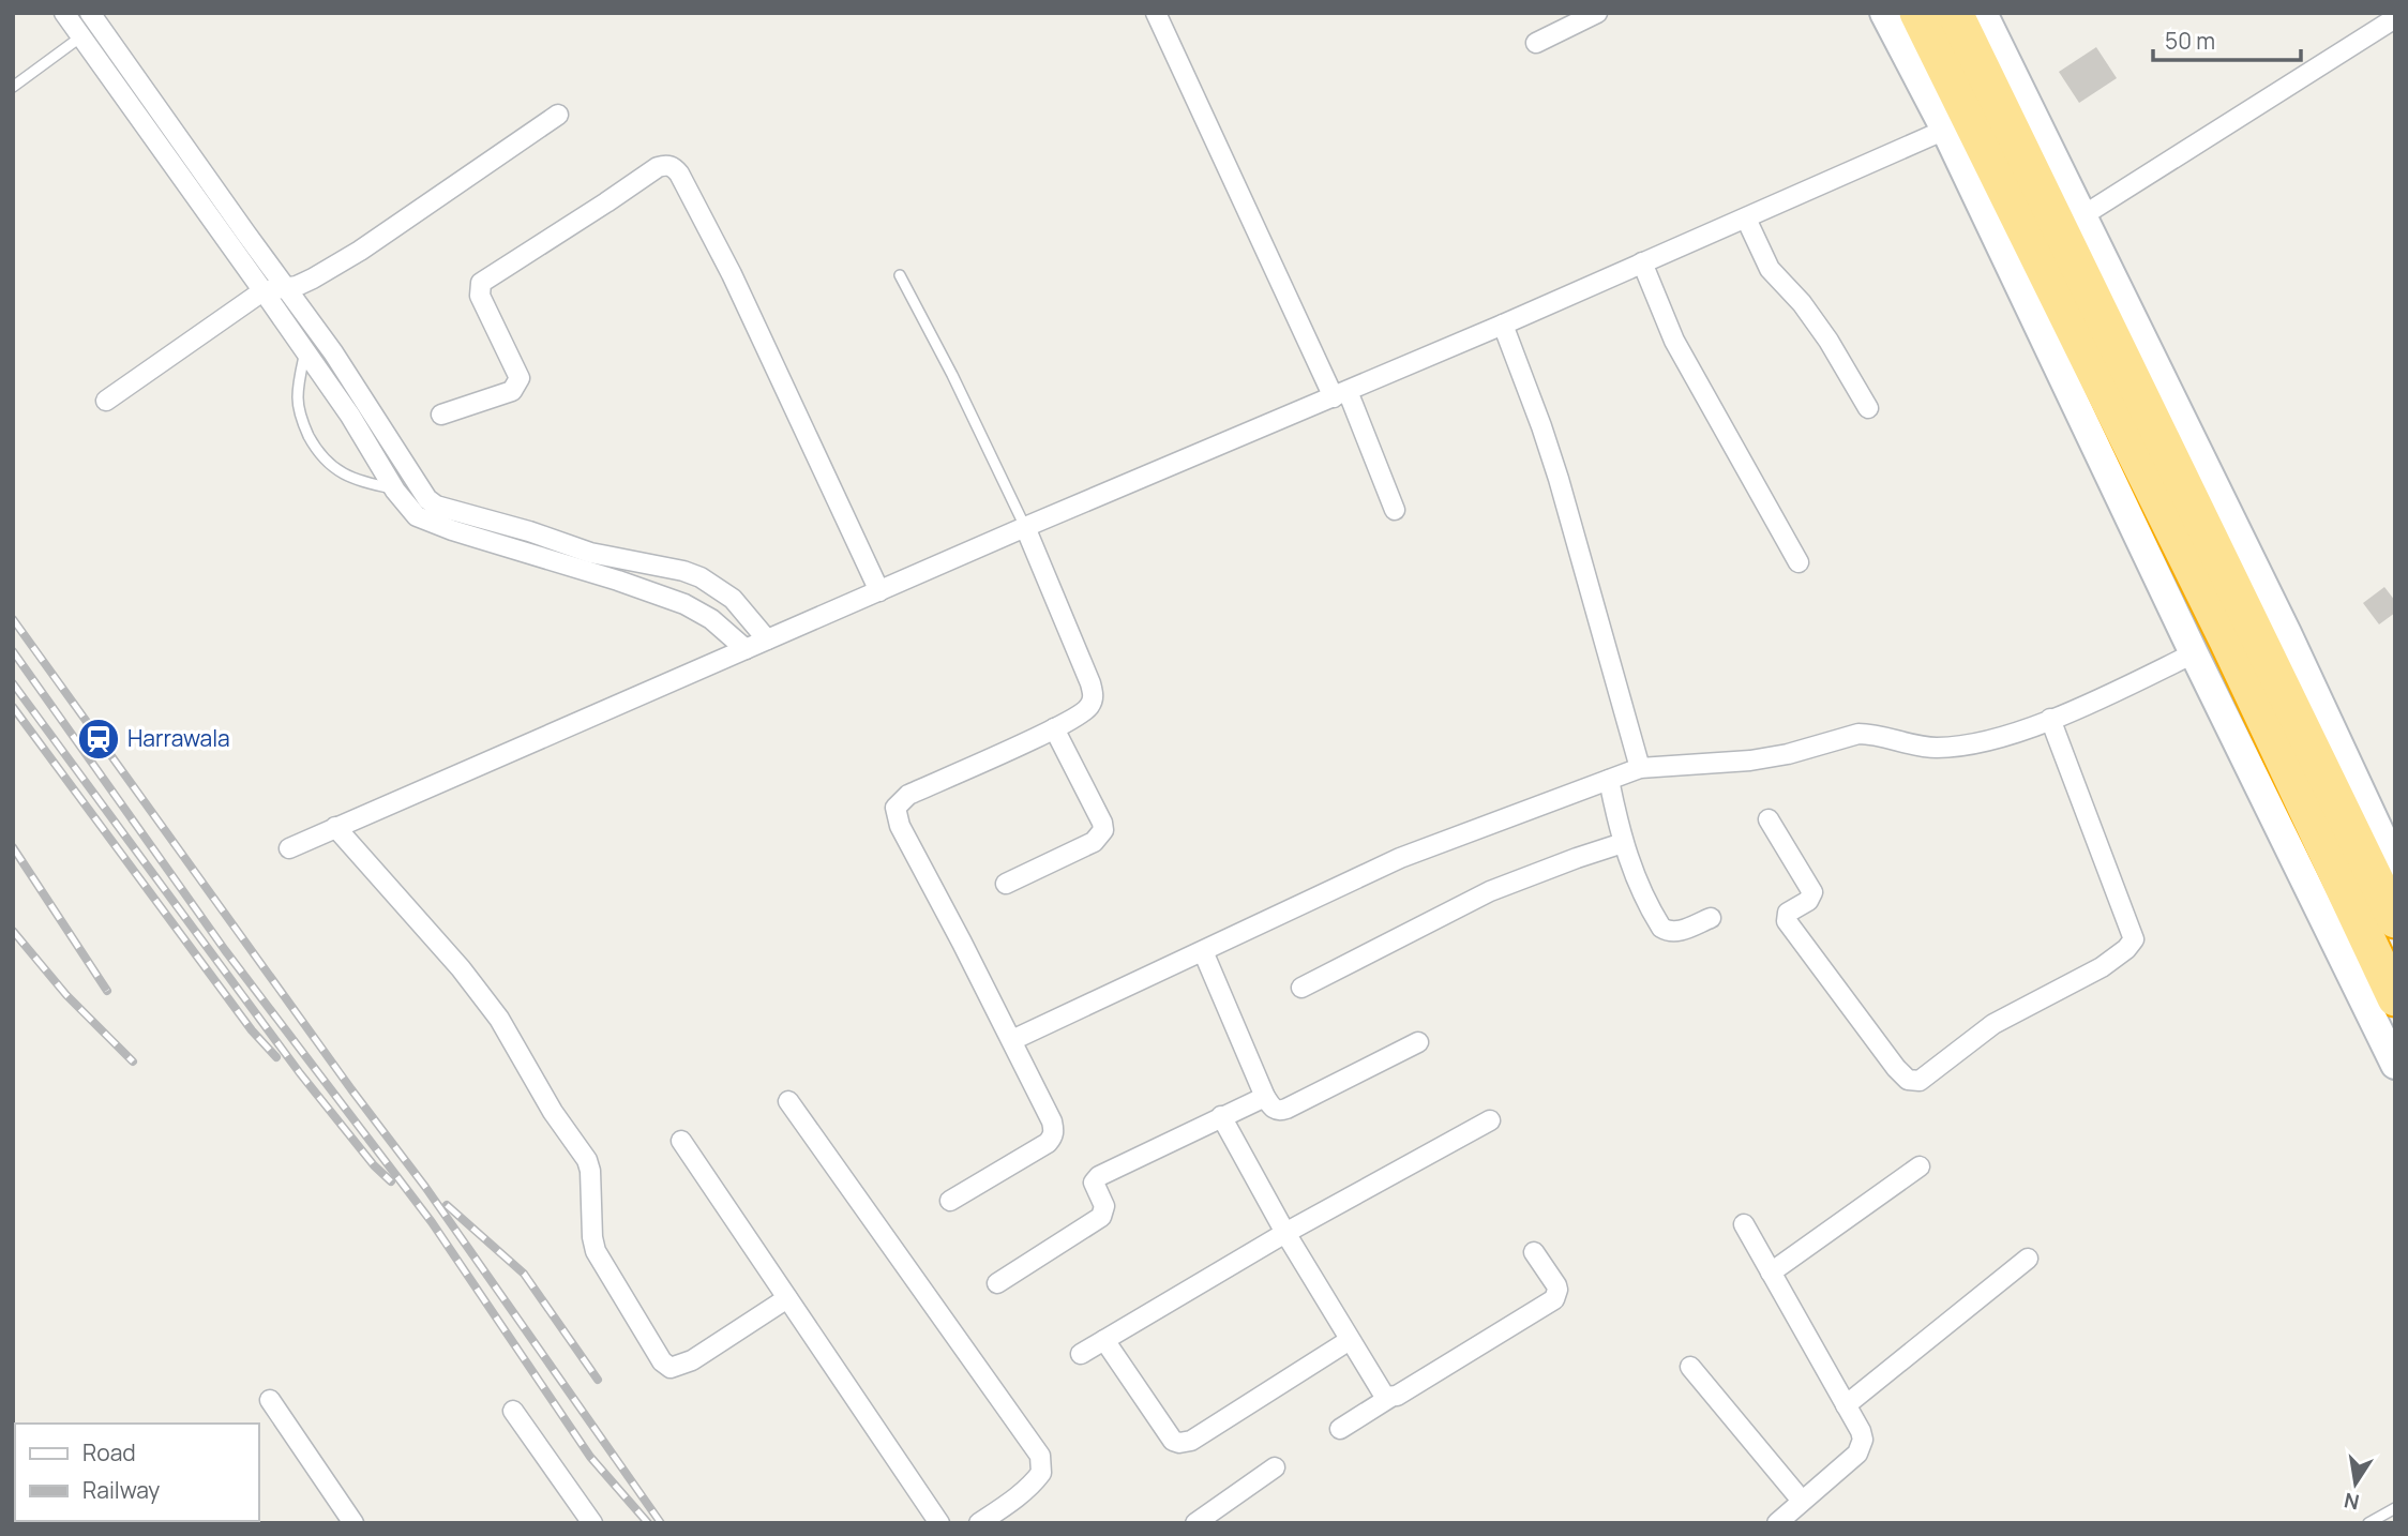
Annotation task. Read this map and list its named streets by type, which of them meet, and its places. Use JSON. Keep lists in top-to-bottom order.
{
  "places": {
    "station": ["Harrawala"]
  },
  "legend": ["Road", "Railway"],
  "scale_bar": "50 m",
  "north": "bottom"
}
